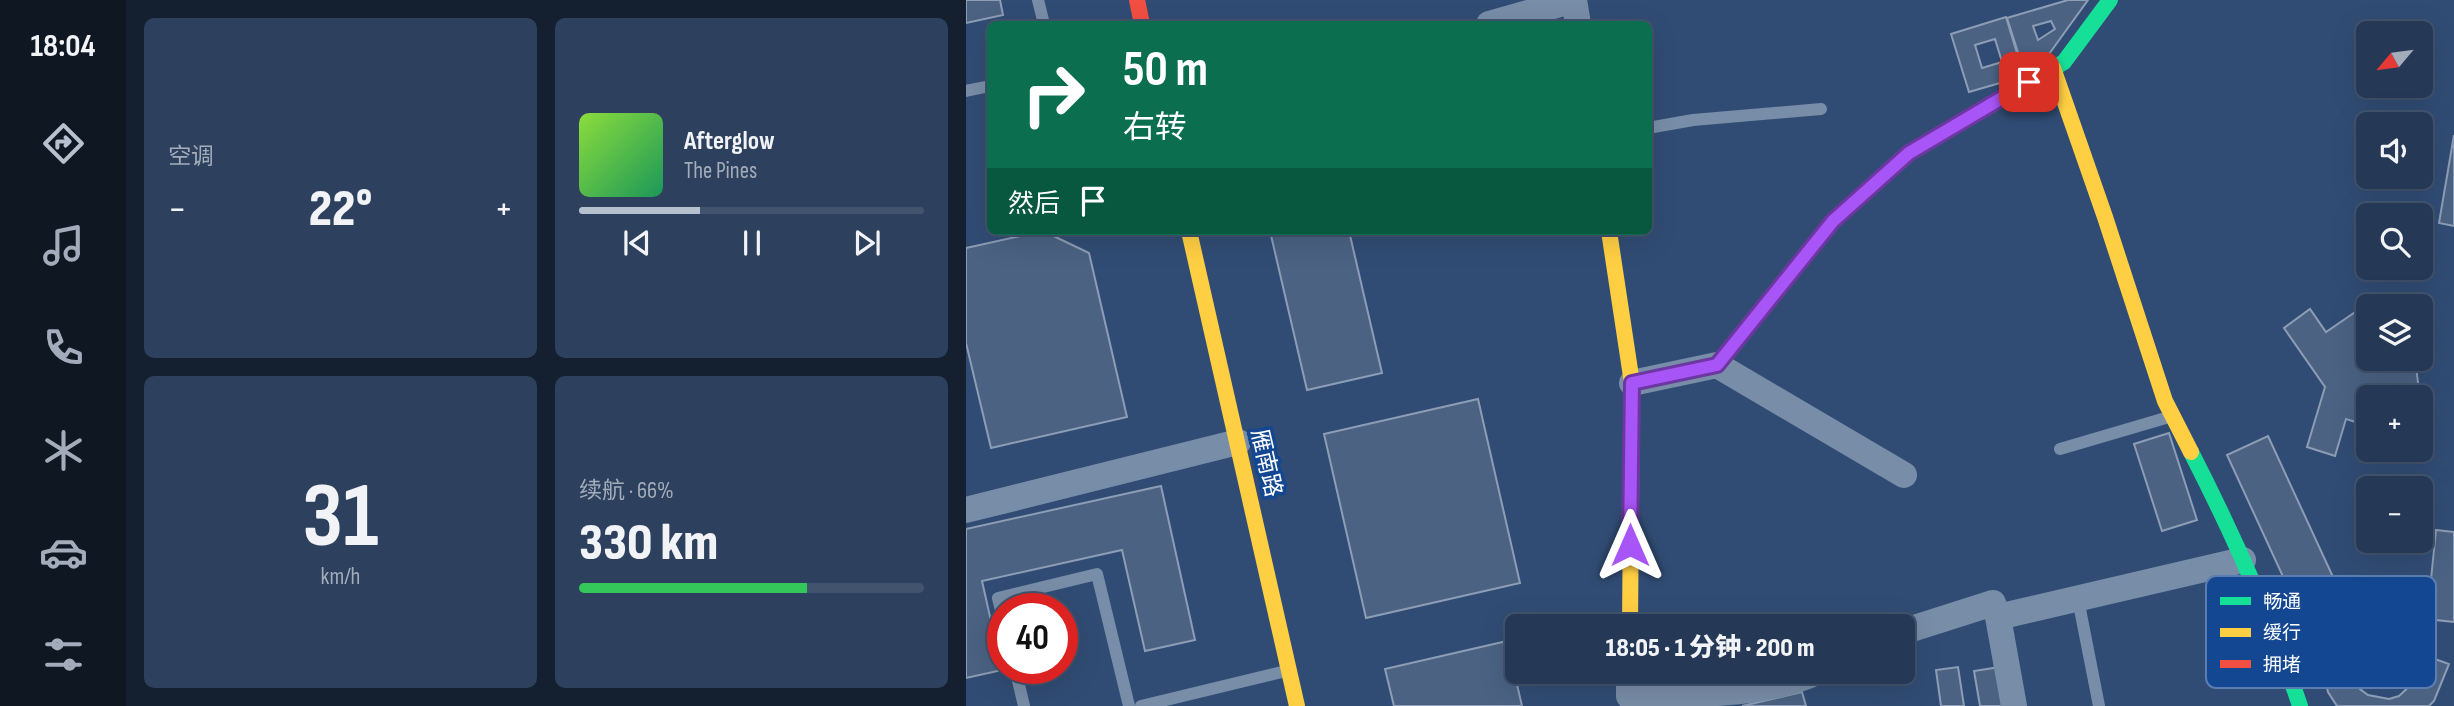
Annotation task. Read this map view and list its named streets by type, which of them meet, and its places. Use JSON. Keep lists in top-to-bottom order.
{
  "streets": {
    "street": ["雁南路"]
  },
  "legend": ["畅通", "缓行", "拥堵"],
  "north": "bottom left",
  "page": {
    "tabs": "18:04",
    "tile": [
      "空调",
      ["31", "km/h"],
      ["续航 · 66%", "330 km"]
    ],
    "map_buttons": ["+", "−"],
    "turn": ["50 m", "右转"],
    "song": ["Afterglow", "The Pines"],
    "then": "然后",
    "heat": ["−", "22°", "+"],
    "limit": "40",
    "trip": "18:05 · 1 分钟 · 200 m"
  }
}
